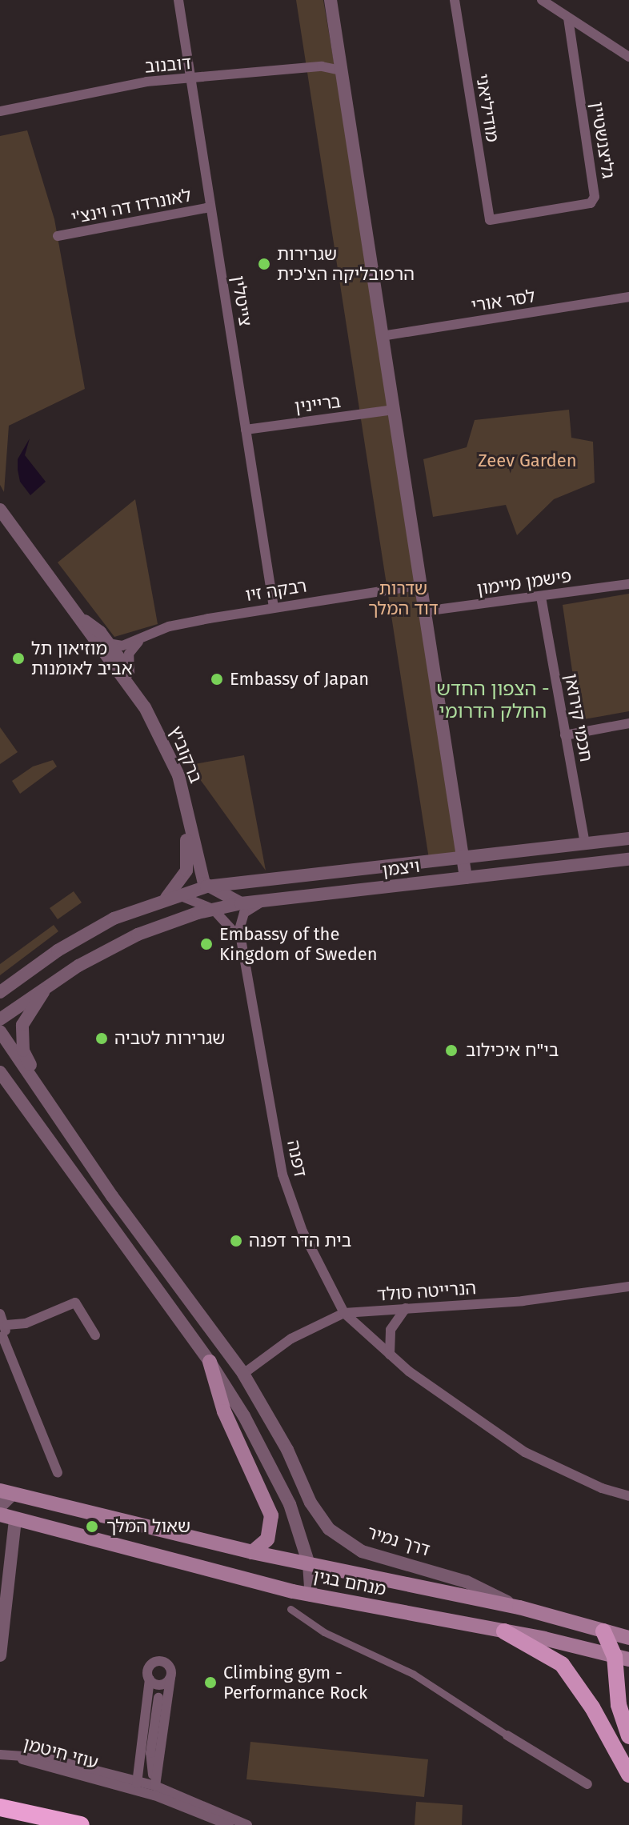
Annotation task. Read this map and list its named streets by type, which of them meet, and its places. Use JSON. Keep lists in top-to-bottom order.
{
  "streets": {
    "main road": ["דרך נמיר", "מנחם בגין"],
    "street": [
      "דובנוב",
      "מודיליאני",
      "גליצנשטיין",
      "לאונרדו דה וינצ'י",
      "צייטלין",
      "לסר אורי",
      "בריינין",
      "פישמן מיימון",
      "רבקה זיו",
      "חכמי קירואן",
      "ברקוביץ",
      "ויצמן",
      "דפנה",
      "הנרייטה סולד",
      "עוזי חיטמן"
    ]
  },
  "crossings": [
    ["דובנוב", "צייטלין"],
    ["מודיליאני", "גליצנשטיין"],
    ["לאונרדו דה וינצ'י", "צייטלין"],
    ["צייטלין", "בריינין"],
    ["צייטלין", "רבקה זיו"],
    ["פישמן מיימון", "חכמי קירואן"],
    ["רבקה זיו", "ברקוביץ"],
    ["חכמי קירואן", "ויצמן"],
    ["ברקוביץ", "ויצמן"],
    ["ויצמן", "דפנה"],
    ["דפנה", "הנרייטה סולד"],
    ["הנרייטה סולד", "דרך נמיר"],
    ["דרך נמיר", "מנחם בגין"]
  ],
  "districts": ["הצפון החדש - החלק הדרומי"],
  "parks": ["Zeev Garden", "שדרות דוד המלך"],
  "places": [
    "שגרירות הרפובליקה הצ'כית",
    "מוזיאון תל אביב לאומנות",
    "Embassy of Japan",
    "Embassy of the Kingdom of Sweden",
    "שגרירות לטביה",
    "בי\"ח איכילוב",
    "בית הדר דפנה",
    "שאול המלך",
    "Climbing gym - Performance Rock"
  ]
}
